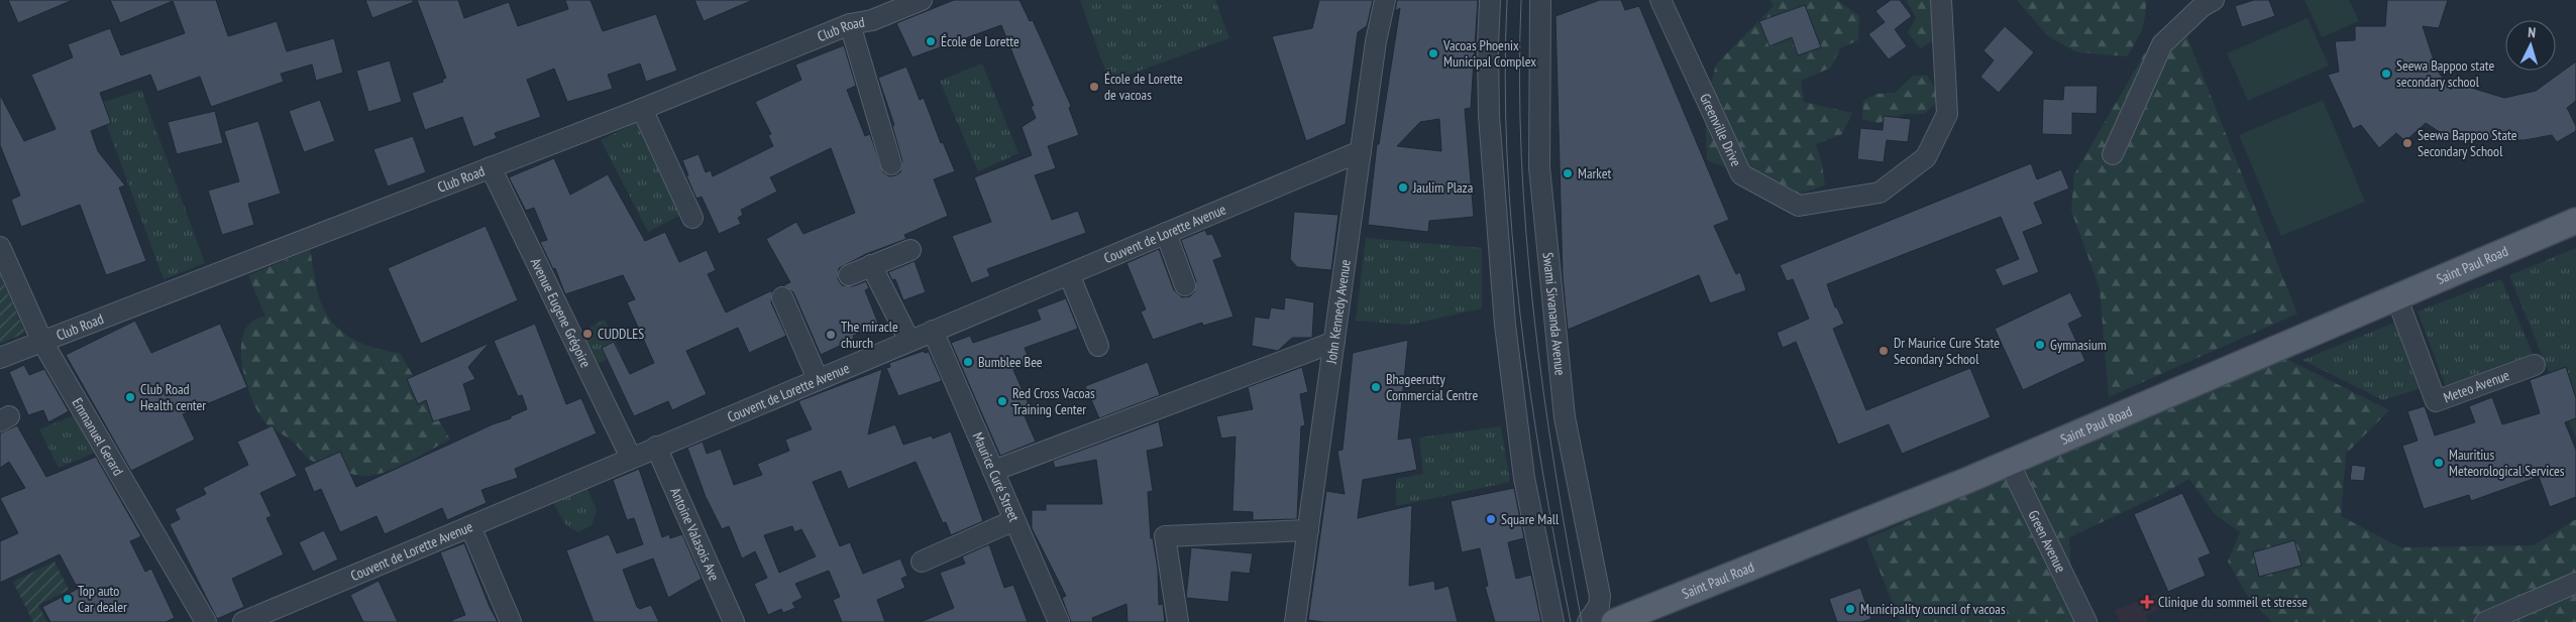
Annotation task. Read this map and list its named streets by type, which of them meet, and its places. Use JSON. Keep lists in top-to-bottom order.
{
  "streets": {
    "main road": ["Saint Paul Road"],
    "street": [
      "Club Road",
      "Greenville Drive",
      "Couvent de Lorette Avenue",
      "John Kennedy Avenue",
      "Avenue Eugene Grégoire",
      "Swami Sivananda Avenue",
      "Meteo Avenue",
      "Emmanuel Gerard",
      "Maurice Curé Street",
      "Antoine Valasois Ave",
      "Green Avenue"
    ]
  },
  "crossings": [
    ["Club Road", "Avenue Eugene Grégoire"],
    ["Club Road", "Emmanuel Gerard"],
    ["Couvent de Lorette Avenue", "John Kennedy Avenue"],
    ["Couvent de Lorette Avenue", "Avenue Eugene Grégoire"],
    ["Couvent de Lorette Avenue", "Maurice Curé Street"],
    ["Couvent de Lorette Avenue", "Antoine Valasois Ave"],
    ["Saint Paul Road", "Meteo Avenue"],
    ["Saint Paul Road", "Green Avenue"]
  ],
  "places": {
    "other": [
      "École de Lorette",
      "Vacoas Phoenix Municipal Complex",
      "Seewa Bappoo state secondary school",
      "École de Lorette de vacoas",
      "Seewa Bappoo State Secondary School",
      "Market",
      "Jaulim Plaza",
      "CUDDLES",
      "The miracle church",
      "Gymnasium",
      "Dr Maurice Cure State Secondary School",
      "Bumblee Bee",
      "Bhageerutty Commercial Centre",
      "Club Road Health center",
      "Red Cross Vacoas Training Center",
      "Mauritius Meteorological Services",
      "Square Mall",
      "Top auto Car dealer",
      "Municipality council of vacoas"
    ],
    "health": ["Clinique du sommeil et stresse"]
  },
  "north": "top"
}
